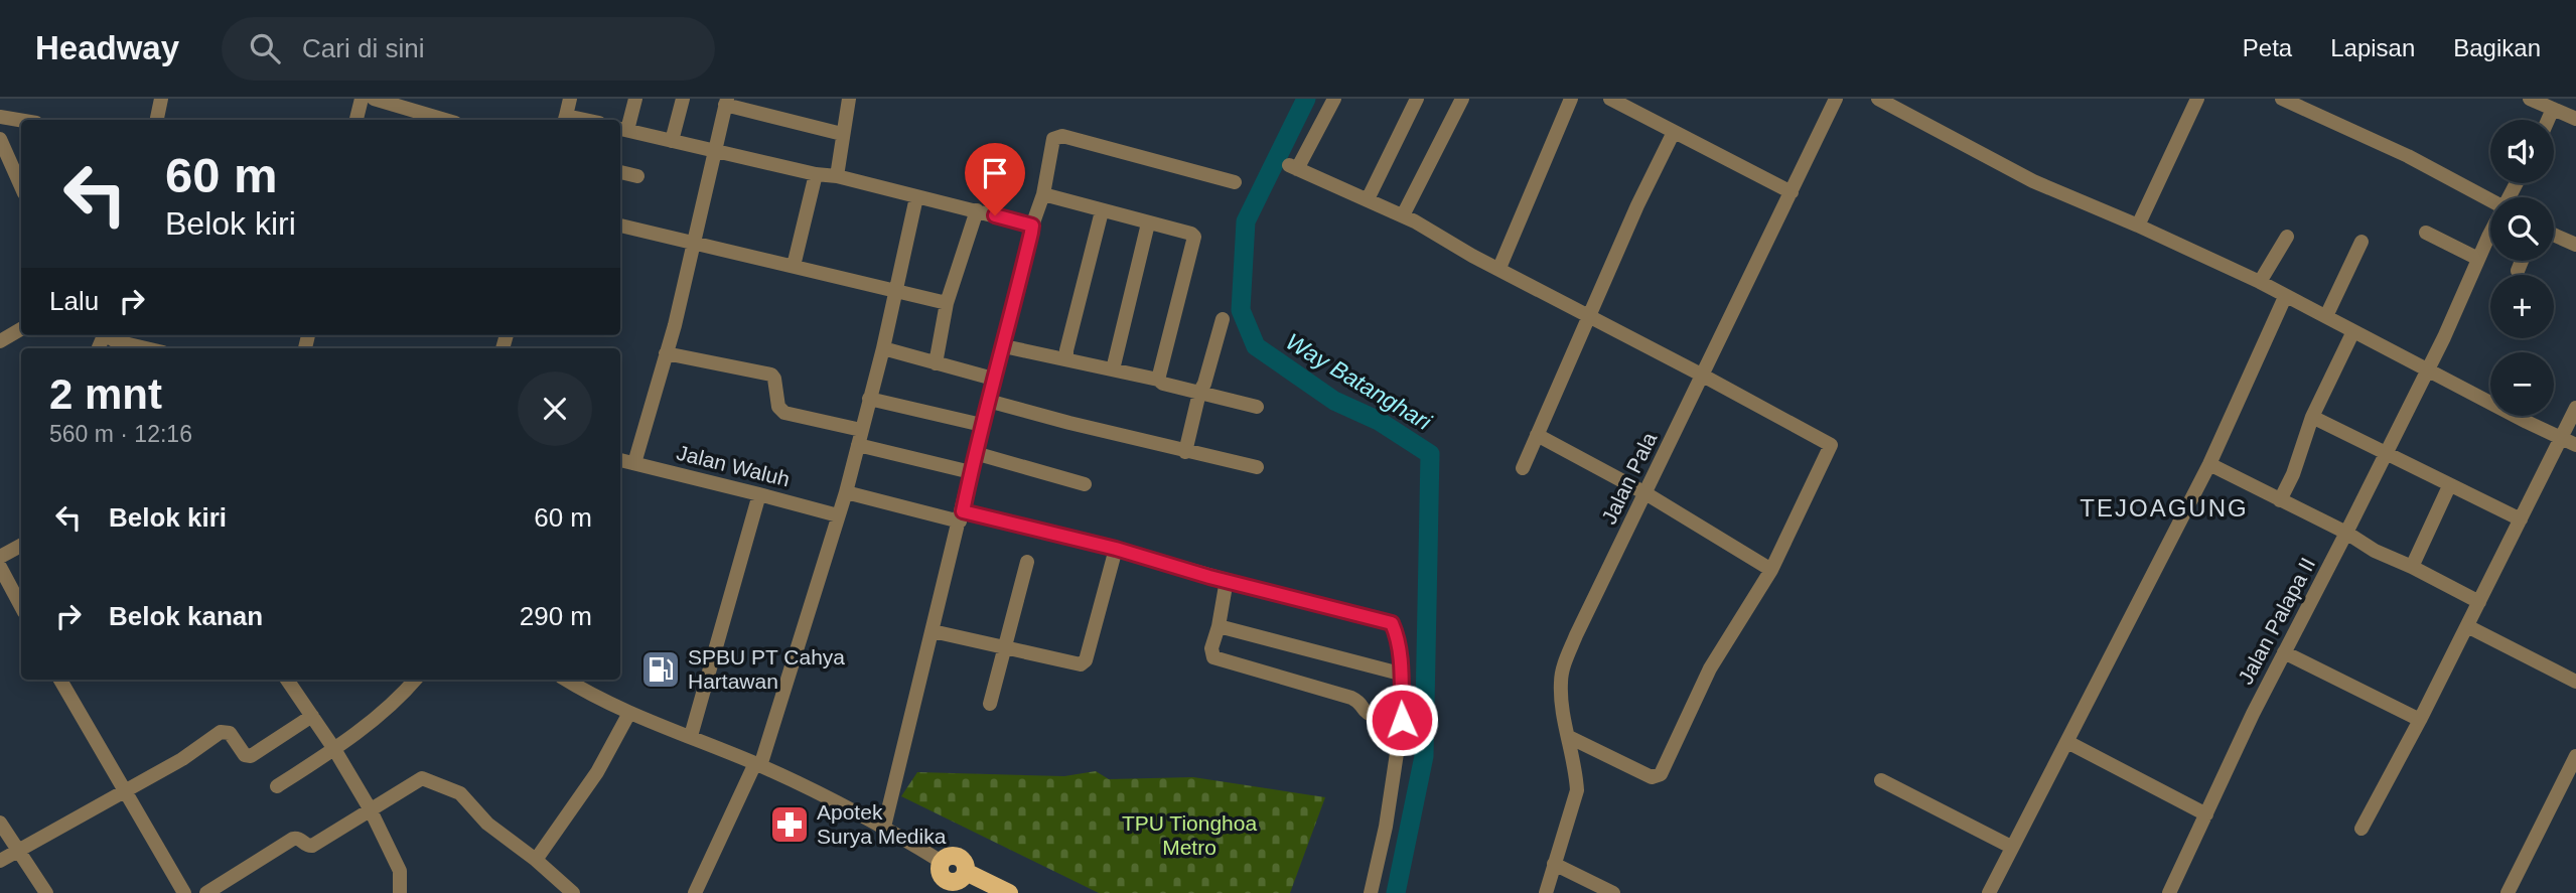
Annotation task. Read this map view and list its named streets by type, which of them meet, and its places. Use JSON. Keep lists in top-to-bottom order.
{
  "streets": {
    "street": ["Jalan Waluh", "Jalan Pala", "Jalan Palapa II"]
  },
  "districts": ["TEJOAGUNG"],
  "water": ["Way Batanghari"],
  "parks": ["TPU Tionghoa Metro"],
  "places": {
    "fuel station": ["SPBU PT Cahya Hartawan"],
    "pharmacy": ["Apotek Surya Medika"]
  },
  "page": {
    "header": "Headway",
    "search": "Cari di sini",
    "nav": ["Peta", "Lapisan", "Bagikan"],
    "map_buttons": ["+", "−"],
    "turn": ["60 m", "Belok kiri"],
    "then": "Lalu",
    "heading": ["2 mnt", "560 m · 12:16"],
    "list": [
      {
        "name": "Belok kiri",
        "value": "60 m"
      },
      {
        "name": "Belok kanan",
        "value": "290 m"
      }
    ]
  }
}
